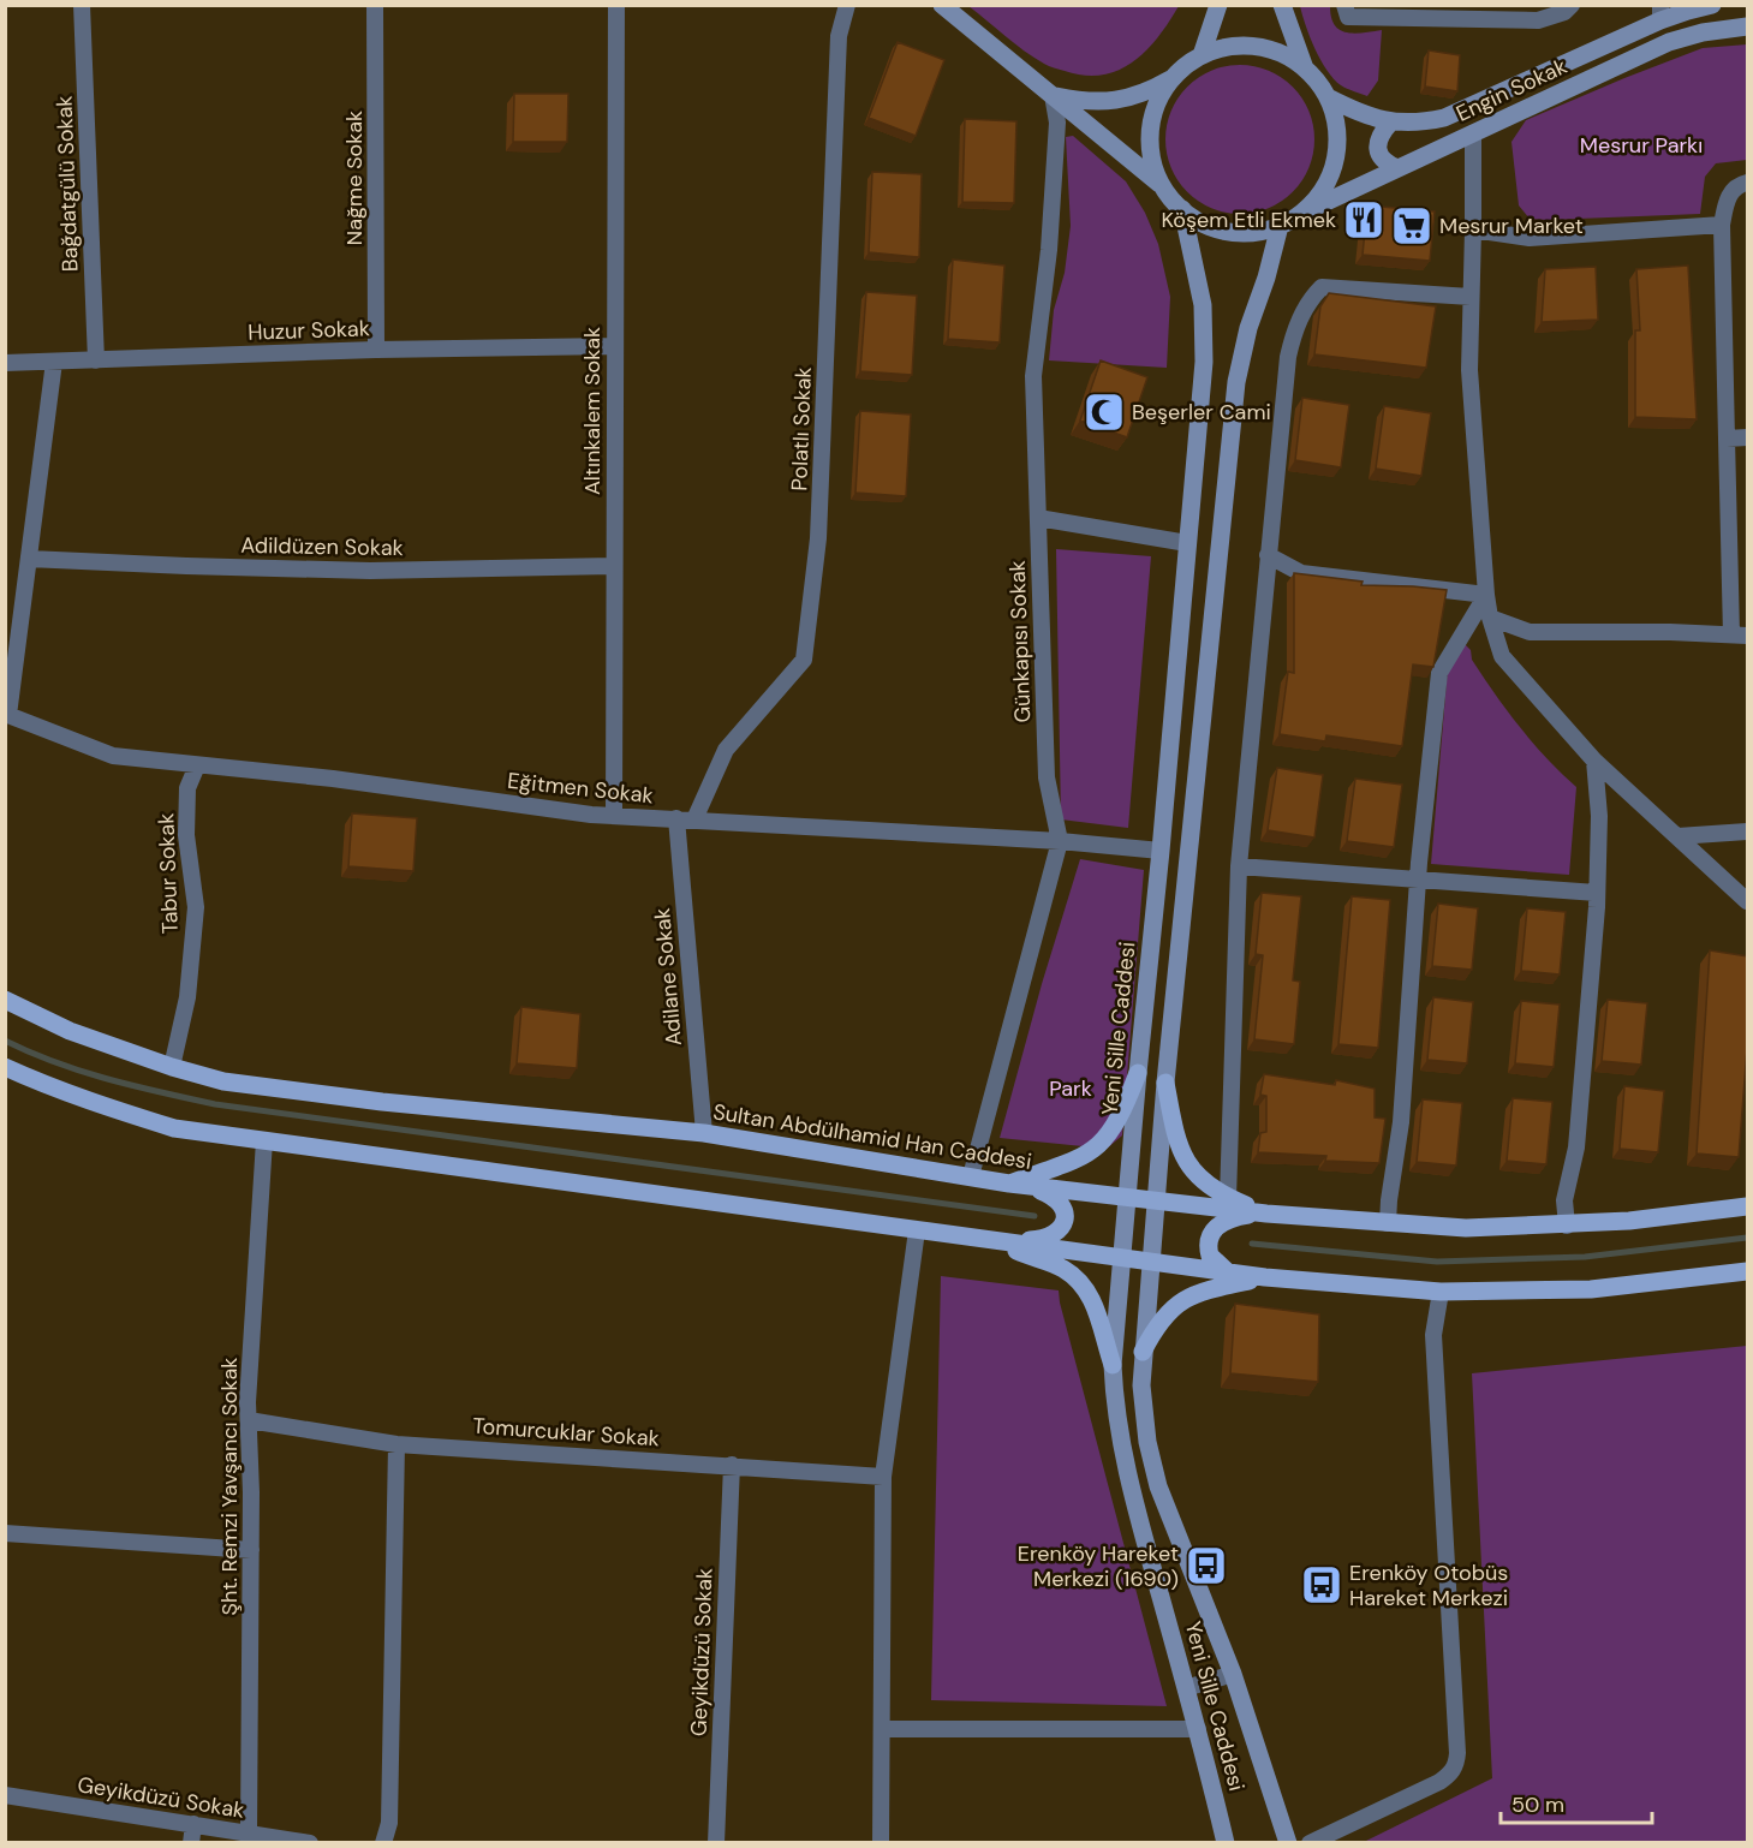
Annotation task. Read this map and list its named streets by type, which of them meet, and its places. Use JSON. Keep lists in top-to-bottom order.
{
  "streets": {
    "main road": ["Engin Sokak", "Yeni Sille Caddesi", "Sultan Abdülhamid Han Caddesi"],
    "street": [
      "Nağme Sokak",
      "Bağdatgülü Sokak",
      "Huzur Sokak",
      "Altınkalem Sokak",
      "Polatlı Sokak",
      "Adildüzen Sokak",
      "Günkapısı Sokak",
      "Eğitmen Sokak",
      "Tabur Sokak",
      "Adilane Sokak",
      "Tomurcuklar Sokak",
      "Şht. Remzi Yavşancı Sokak",
      "Geyikdüzü Sokak"
    ]
  },
  "crossings": [
    ["Engin Sokak", "Yeni Sille Caddesi"],
    ["Nağme Sokak", "Huzur Sokak"],
    ["Bağdatgülü Sokak", "Huzur Sokak"],
    ["Huzur Sokak", "Altınkalem Sokak"],
    ["Altınkalem Sokak", "Adildüzen Sokak"],
    ["Altınkalem Sokak", "Eğitmen Sokak"],
    ["Polatlı Sokak", "Eğitmen Sokak"],
    ["Günkapısı Sokak", "Eğitmen Sokak"],
    ["Günkapısı Sokak", "Sultan Abdülhamid Han Caddesi"],
    ["Eğitmen Sokak", "Tabur Sokak"],
    ["Eğitmen Sokak", "Adilane Sokak"],
    ["Eğitmen Sokak", "Yeni Sille Caddesi"],
    ["Tabur Sokak", "Sultan Abdülhamid Han Caddesi"],
    ["Adilane Sokak", "Sultan Abdülhamid Han Caddesi"],
    ["Yeni Sille Caddesi", "Sultan Abdülhamid Han Caddesi"],
    ["Tomurcuklar Sokak", "Şht. Remzi Yavşancı Sokak"],
    ["Tomurcuklar Sokak", "Geyikdüzü Sokak"],
    ["Şht. Remzi Yavşancı Sokak", "Geyikdüzü Sokak"]
  ],
  "parks": ["Mesrur Parkı", "Park"],
  "places": {
    "restaurant": ["Köşem Etli Ekmek"],
    "supermarket": ["Mesrur Market"],
    "mosque": ["Beşerler Cami"],
    "bus stop": ["Erenköy Hareket Merkezi (1690)", "Erenköy Otobüs Hareket Merkezi"]
  },
  "scale_bar": "50 m"
}
